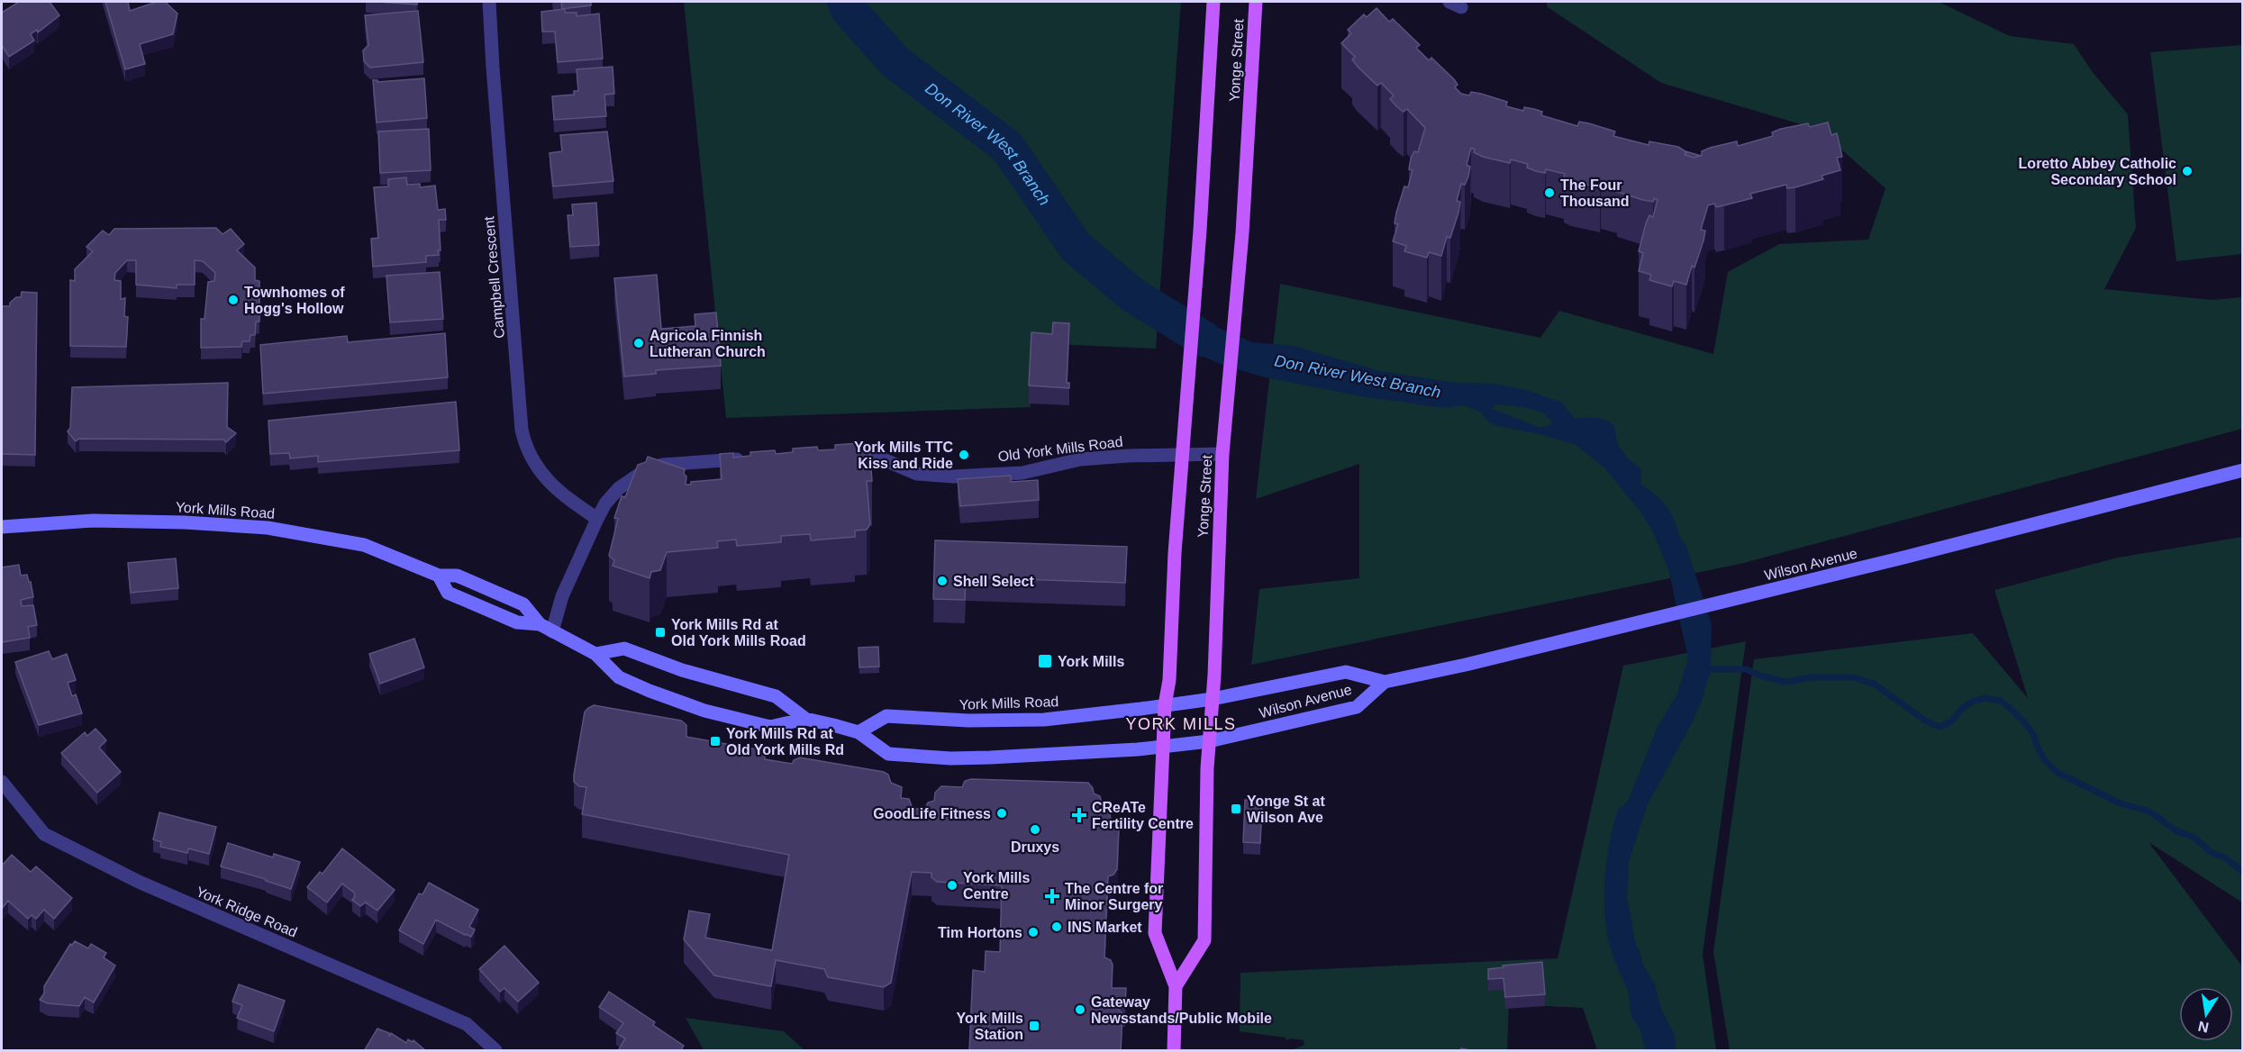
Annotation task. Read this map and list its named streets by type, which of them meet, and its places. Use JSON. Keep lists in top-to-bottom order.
{
  "streets": {
    "main road": ["Yonge Street", "York Mills Road", "Wilson Avenue"],
    "street": ["Campbell Crescent", "Old York Mills Road", "York Ridge Road"]
  },
  "crossings": [
    ["Yonge Street", "Old York Mills Road"],
    ["Yonge Street", "York Mills Road"],
    ["Yonge Street", "Wilson Avenue"],
    ["York Mills Road", "Wilson Avenue"]
  ],
  "districts": ["YORK MILLS"],
  "water": ["Don River West Branch"],
  "places": {
    "other": [
      "Loretto Abbey Catholic Secondary School",
      "The Four Thousand",
      "Townhomes of Hogg's Hollow",
      "Agricola Finnish Lutheran Church",
      "York Mills TTC Kiss and Ride",
      "Shell Select",
      "GoodLife Fitness",
      "Druxys",
      "York Mills Centre",
      "INS Market",
      "Tim Hortons",
      "Gateway Newsstands/Public Mobile"
    ],
    "transit": [
      "York Mills Rd at Old York Mills Road",
      "York Mills",
      "York Mills Rd at Old York Mills Rd",
      "Yonge St at Wilson Ave",
      "York Mills Station"
    ],
    "health": ["CReATe Fertility Centre", "The Centre for Minor Surgery"]
  },
  "north": "bottom"
}
